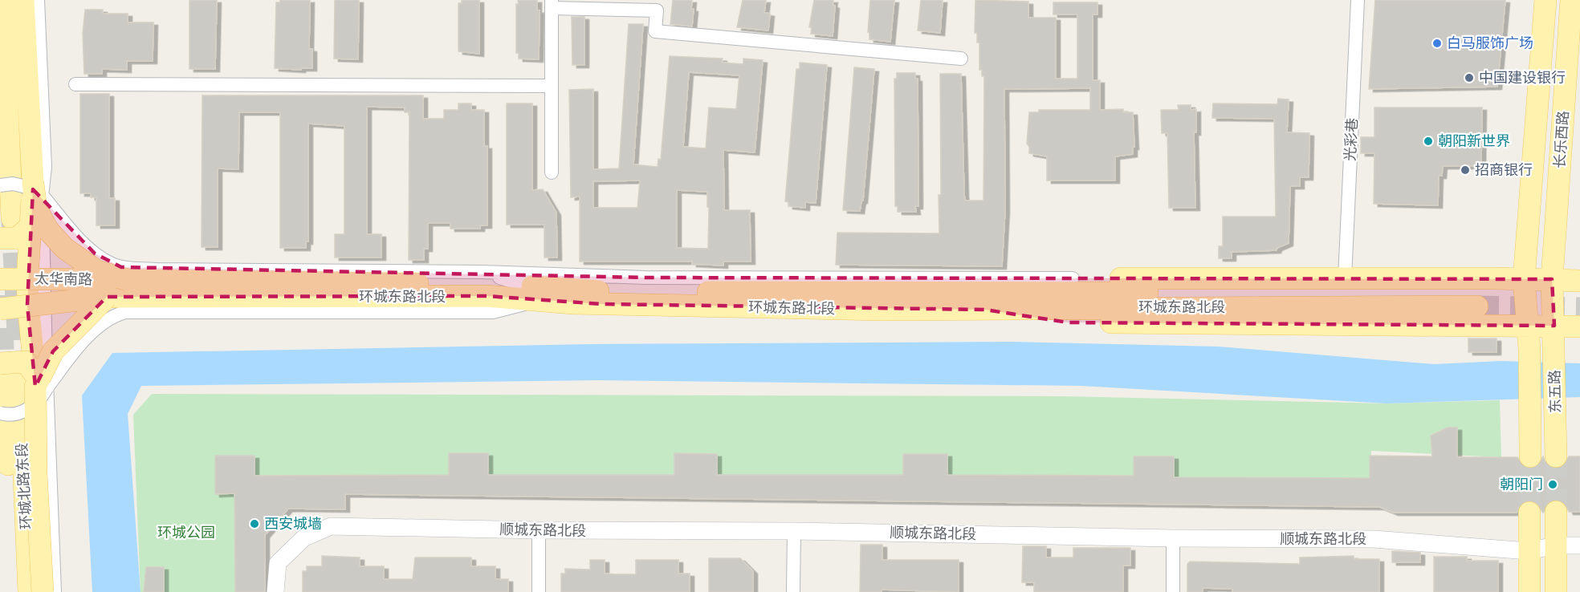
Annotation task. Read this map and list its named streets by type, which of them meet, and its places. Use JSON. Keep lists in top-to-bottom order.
{
  "streets": {
    "main road": [
      "长乐西路",
      "太华南路",
      "环城东路北段",
      "东五路",
      "环城北路东段"
    ],
    "street": ["光彩巷", "顺城东路北段"]
  },
  "crossings": [
    ["长乐西路", "东五路"],
    ["太华南路", "环城东路北段"]
  ],
  "parks": ["环城公园"],
  "places": [
    "白马服饰广场",
    "中国建设银行",
    "朝阳新世界",
    "招商银行",
    "朝阳门",
    "西安城墙"
  ]
}
